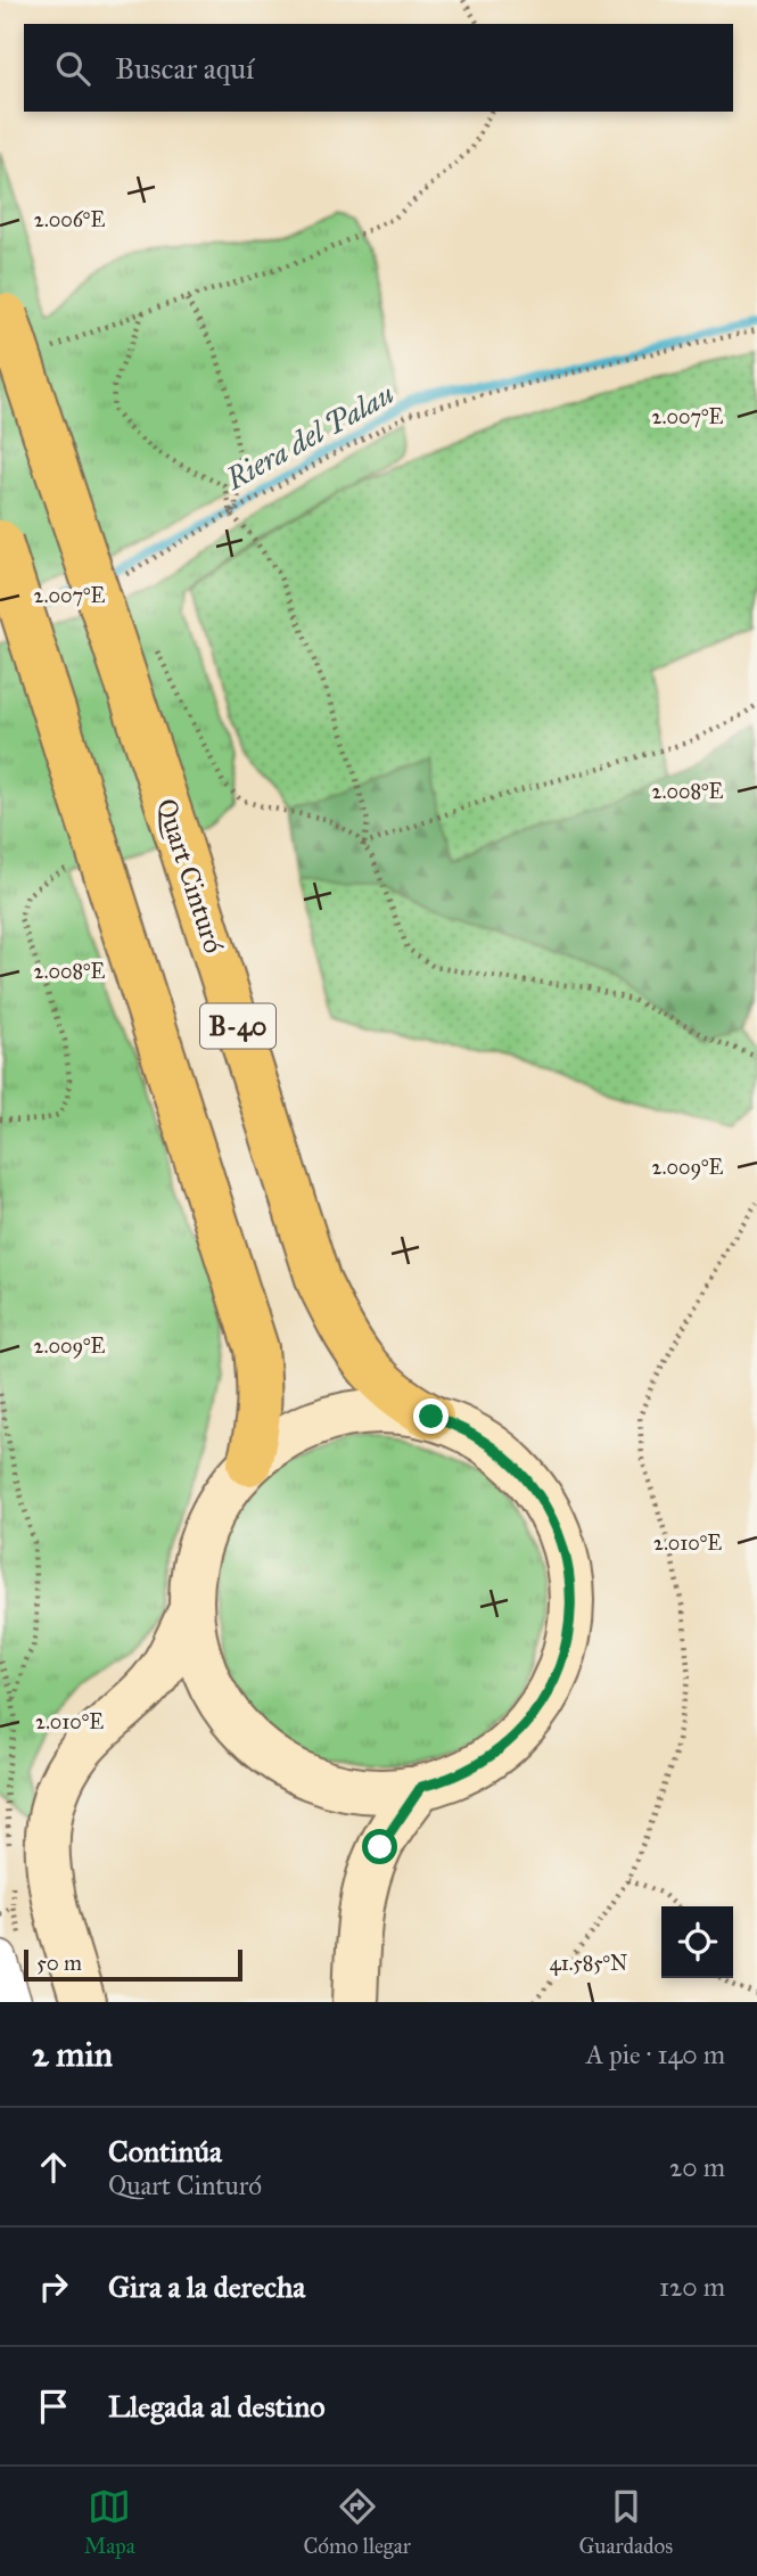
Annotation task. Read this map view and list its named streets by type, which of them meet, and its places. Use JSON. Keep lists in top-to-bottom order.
{
  "streets": {
    "highway": ["Quart Cinturó", "B-40"]
  },
  "water": ["Riera del Palau"],
  "scale_bar": "50 m",
  "page": {
    "search": "Buscar aquí",
    "scale": "50 m",
    "heading": ["2 min", "A pie · 140 m"],
    "list": [
      ["Continúa", "Quart Cinturó", "20 m"],
      ["Gira a la derecha", "120 m"],
      "Llegada al destino"
    ],
    "nav": ["Mapa", "Cómo llegar", "Guardados"]
  },
  "coordinates": [
    "2.006°E",
    "2.007°E",
    "2.008°E",
    "2.009°E",
    "2.010°E",
    "41.585°N"
  ]
}
